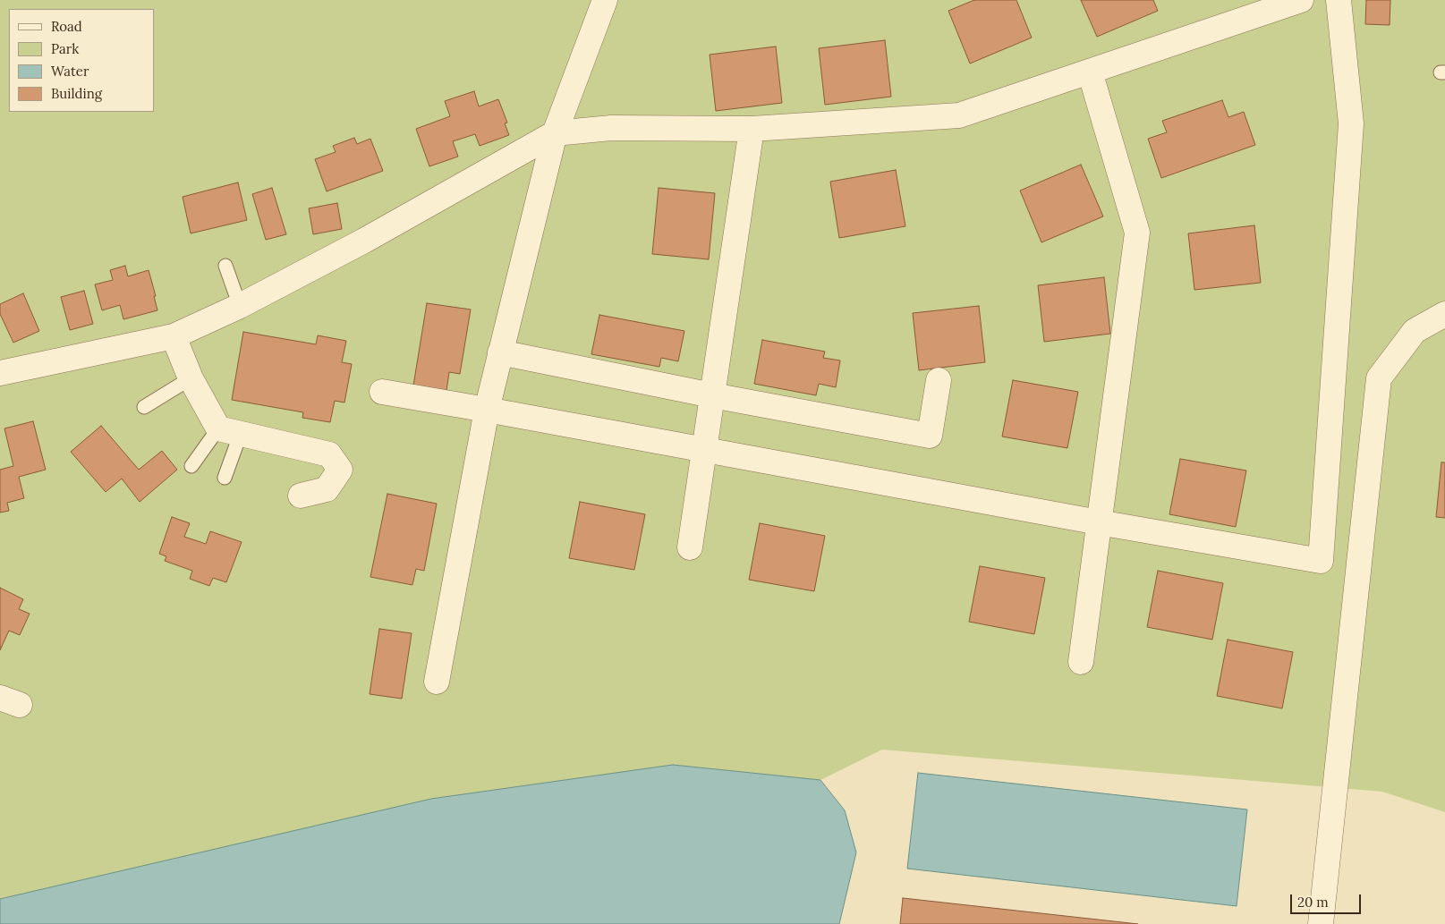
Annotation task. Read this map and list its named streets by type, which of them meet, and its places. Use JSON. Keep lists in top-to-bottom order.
{
  "legend": [
    "Road",
    "Park",
    "Water",
    "Building"
  ],
  "scale_bar": "20 m"
}
